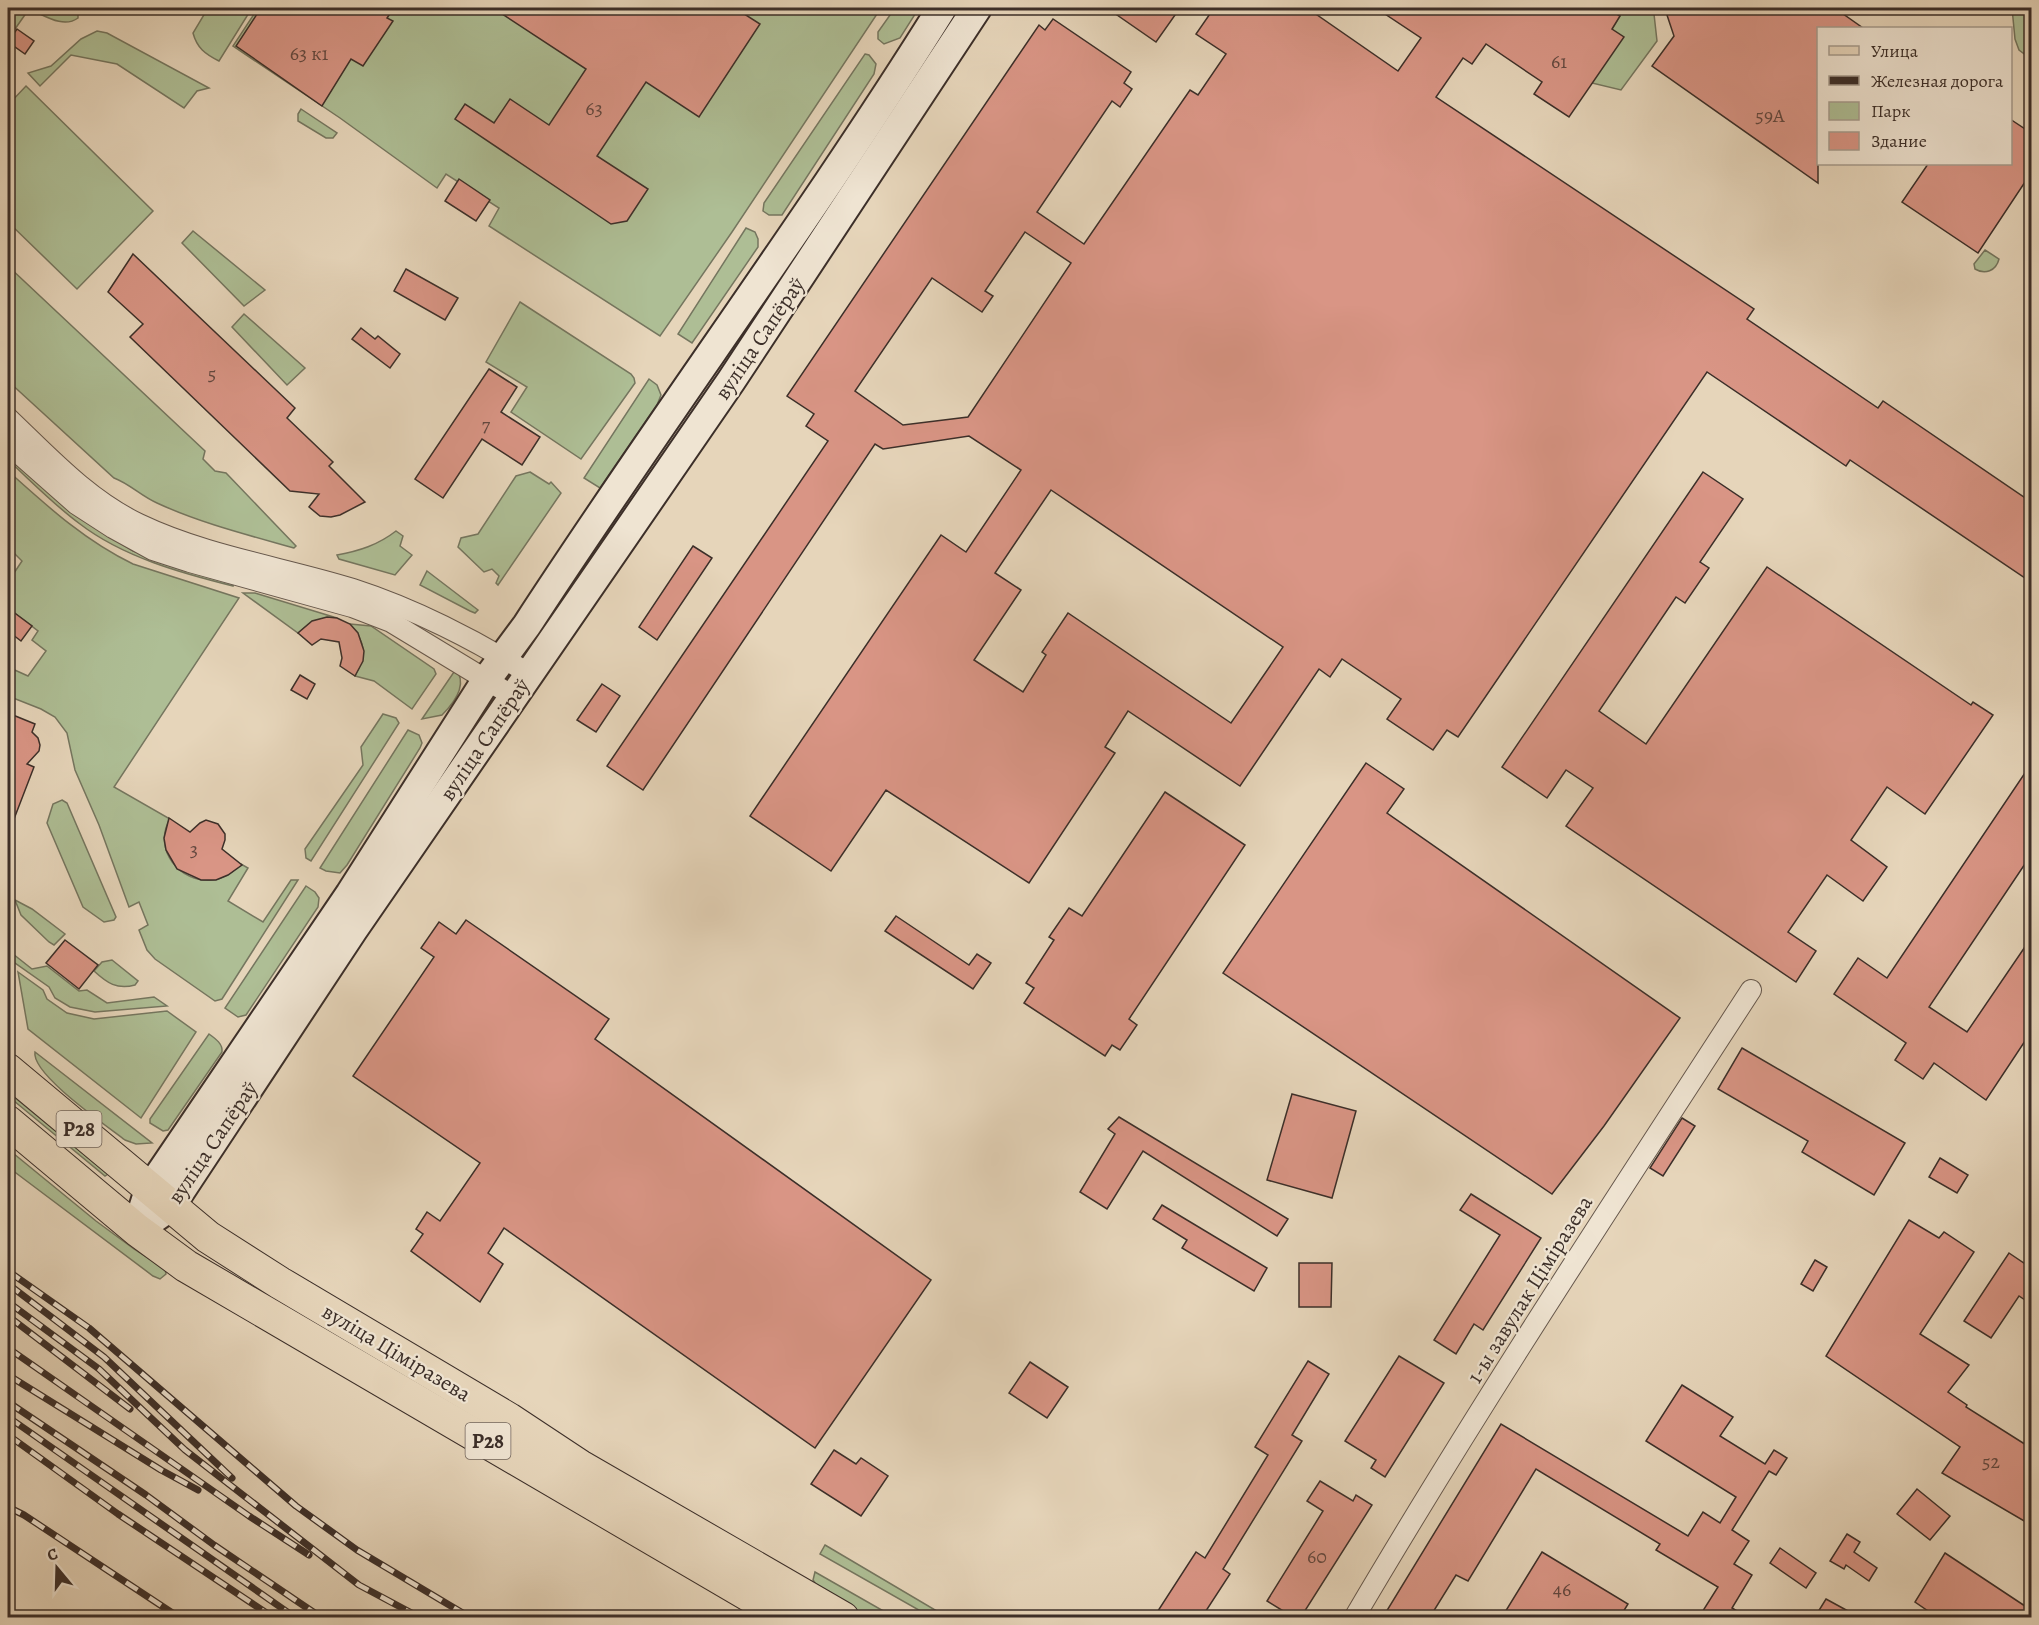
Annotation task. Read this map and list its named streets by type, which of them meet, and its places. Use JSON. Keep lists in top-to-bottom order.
{
  "streets": {
    "main road": ["вуліца Сапёраў", "Р28", "вуліца Ціміразева"],
    "street": ["1-ы завулак Ціміразева"]
  },
  "crossings": [
    ["вуліца Сапёраў", "вуліца Ціміразева"]
  ],
  "house_numbers": [
    "63 к1",
    "61",
    "63",
    "59А",
    "5",
    "7",
    "3",
    "52",
    "60",
    "46"
  ],
  "legend": [
    "Улица",
    "Железная дорога",
    "Парк",
    "Здание"
  ],
  "north": "top"
}
